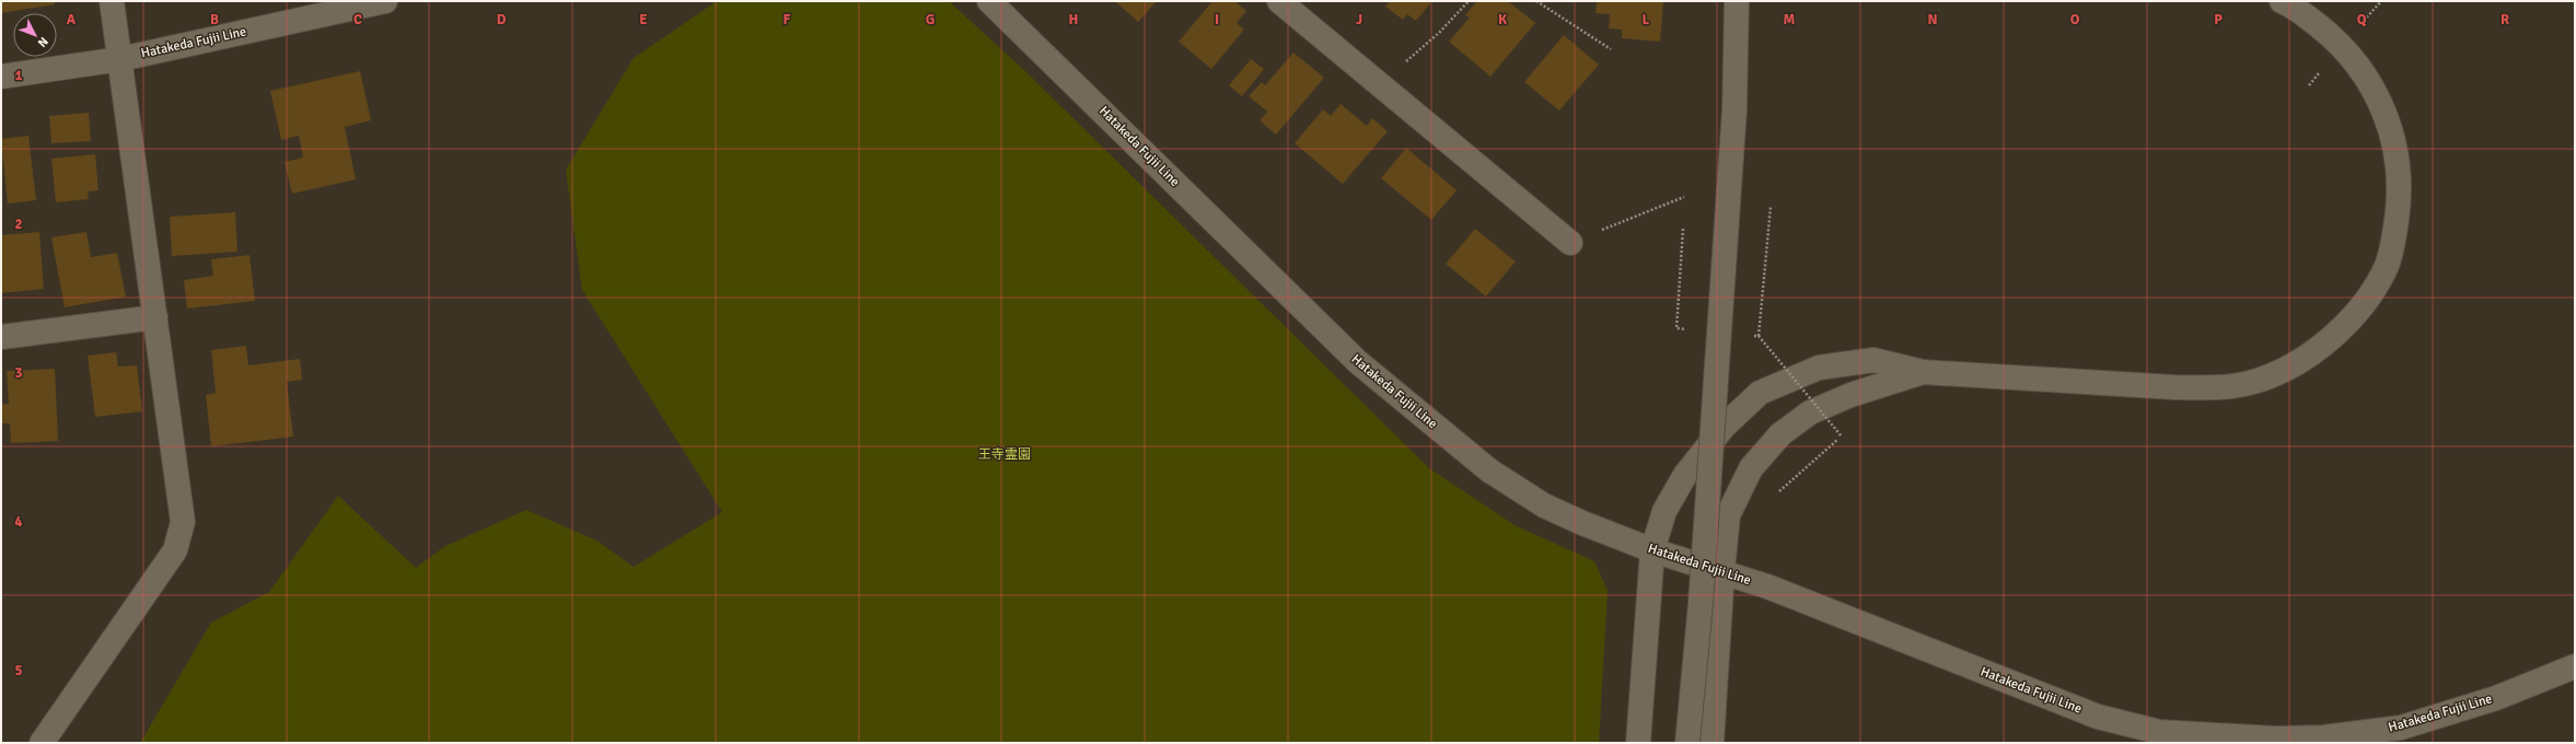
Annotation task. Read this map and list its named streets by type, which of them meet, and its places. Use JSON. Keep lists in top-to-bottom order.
{
  "streets": {
    "street": ["Hatakeda Fujii Line"]
  },
  "parks": ["王寺霊園"],
  "north": "bottom right",
  "grid": {
    "columns": [
      "A",
      "B",
      "C",
      "D",
      "E",
      "F",
      "G",
      "H",
      "I",
      "J",
      "K",
      "L",
      "M",
      "N",
      "O",
      "P",
      "Q",
      "R"
    ],
    "rows": [
      "1",
      "2",
      "3",
      "4",
      "5"
    ]
  }
}
